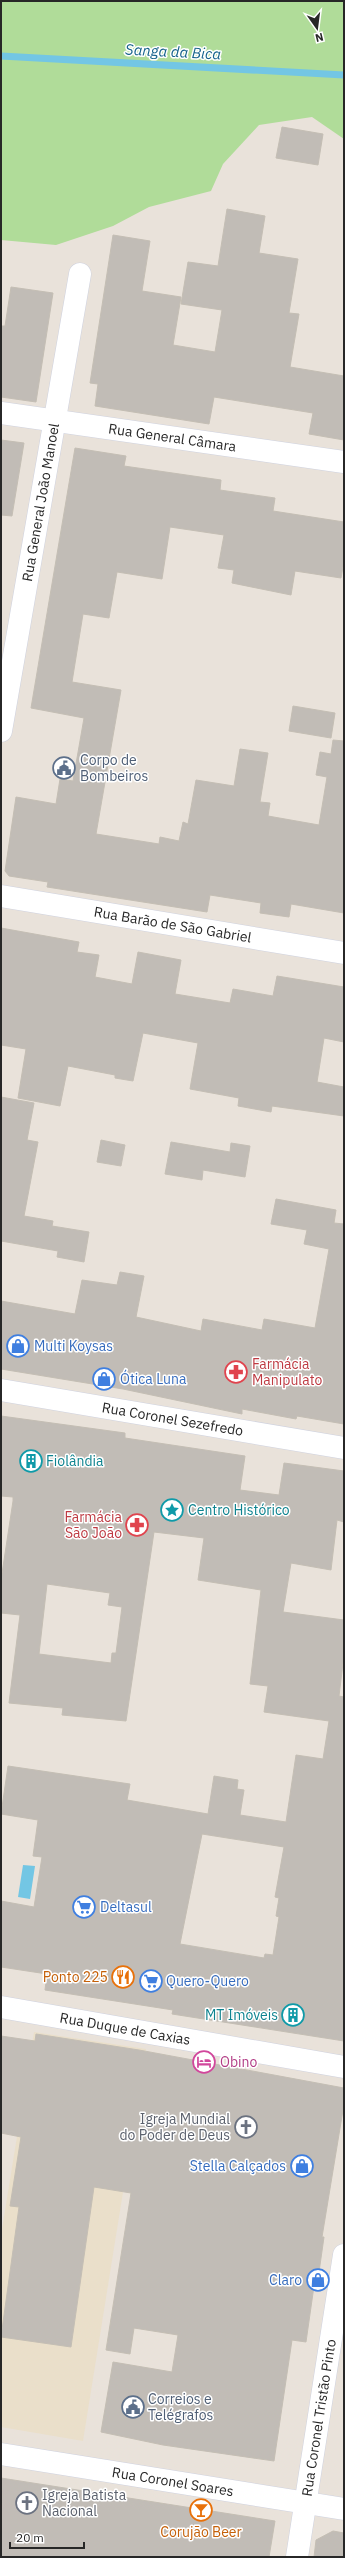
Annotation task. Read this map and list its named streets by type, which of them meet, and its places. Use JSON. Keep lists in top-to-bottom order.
{
  "streets": {
    "street": [
      "Rua General Câmara",
      "Rua General João Manoel",
      "Rua Barão de São Gabriel",
      "Rua Coronel Sezefredo",
      "Rua Duque de Caxias",
      "Rua Coronel Tristão Pinto",
      "Rua Coronel Soares"
    ]
  },
  "crossings": [
    ["Rua General Câmara", "Rua General João Manoel"],
    ["Rua Coronel Tristão Pinto", "Rua Coronel Soares"]
  ],
  "water": ["Sanga da Bica"],
  "places": {
    "public building": ["Corpo de Bombeiros", "Correios e Telégrafos"],
    "shop": [
      "Multi Koysas",
      "Ótica Luna",
      "Stella Calçados",
      "Claro"
    ],
    "pharmacy": ["Farmácia Manipulato", "Farmácia São João"],
    "building": ["Fiolândia", "MT Imóveis"],
    "place": ["Centro Histórico"],
    "supermarket": ["Deltasul", "Quero-Quero"],
    "restaurant": ["Ponto 225"],
    "hotel": ["Obino"],
    "church": ["Igreja Mundial do Poder de Deus", "Igreja Batista Nacional"],
    "bar": ["Corujão Beer"]
  },
  "scale_bar": "20 m",
  "north": "bottom"
}
